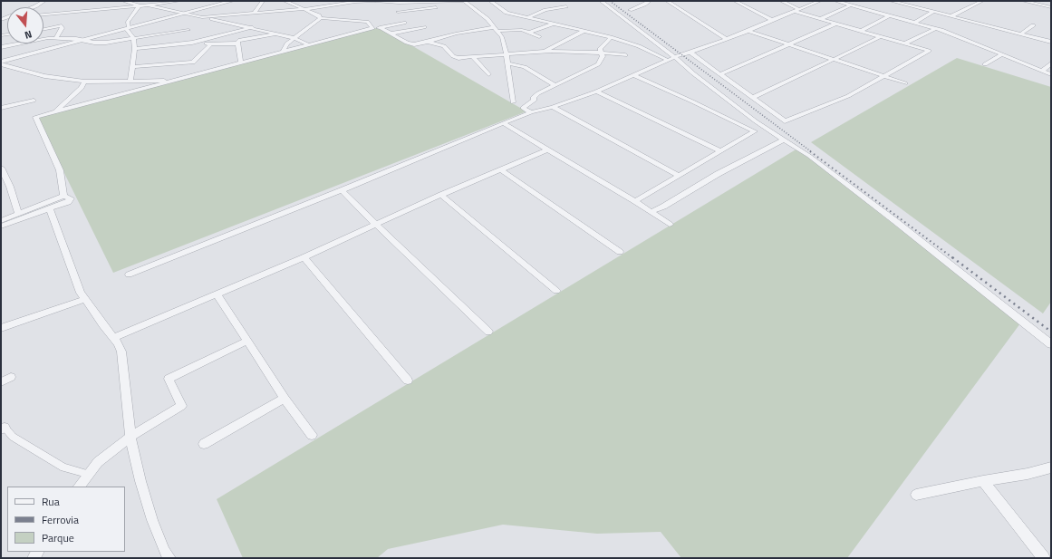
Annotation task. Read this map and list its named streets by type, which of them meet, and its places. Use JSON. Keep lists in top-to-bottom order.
{
  "legend": ["Rua", "Ferrovia", "Parque"],
  "north": "bottom"
}
